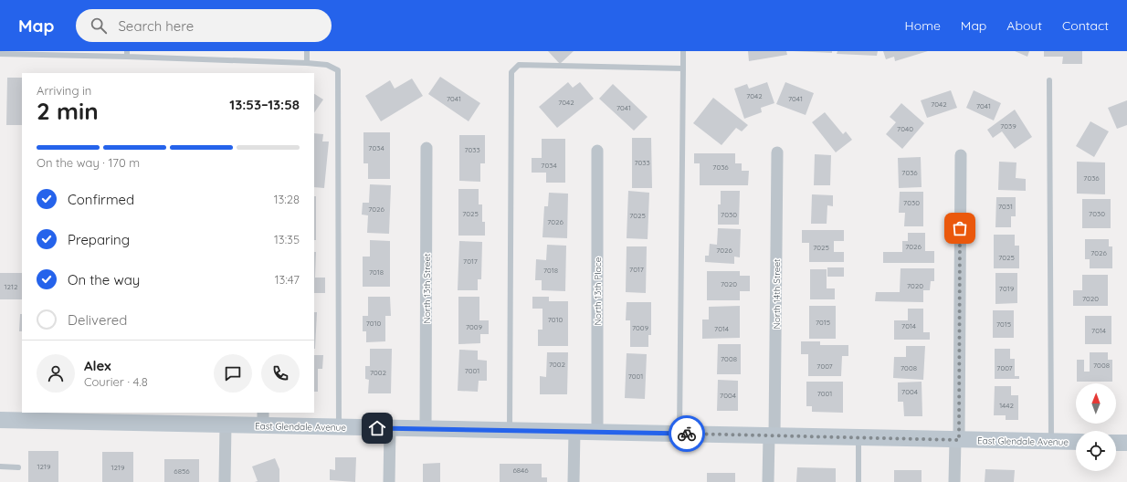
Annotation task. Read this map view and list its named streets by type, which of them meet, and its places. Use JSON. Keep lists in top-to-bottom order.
{
  "streets": {
    "main road": ["East Glendale Avenue"],
    "street": ["North 13th Street", "North 13th Place", "North 14th Street"]
  },
  "crossings": [
    ["North 13th Street", "East Glendale Avenue"],
    ["North 13th Place", "East Glendale Avenue"],
    ["North 14th Street", "East Glendale Avenue"]
  ],
  "house_numbers": [
    "7042",
    "7041",
    "7041",
    "7042",
    "7042",
    "7041",
    "7041",
    "7039",
    "7040",
    "7034",
    "7033",
    "7033",
    "7034",
    "7036",
    "7036",
    "7036",
    "7030",
    "7031",
    "7026",
    "7025",
    "7030",
    "7030",
    "7025",
    "7026",
    "7026",
    "7025",
    "7026",
    "7026",
    "7025",
    "7017",
    "7017",
    "7018",
    "7018",
    "7020",
    "7020",
    "1212",
    "7019",
    "7020",
    "7010",
    "7015",
    "7010",
    "7015",
    "7014",
    "7009",
    "7009",
    "7014",
    "7014",
    "7008",
    "7002",
    "7008",
    "7007",
    "7008",
    "7007",
    "7001",
    "7002",
    "7001",
    "7004",
    "7001",
    "7004",
    "1442",
    "1219",
    "1219",
    "6846",
    "6856"
  ],
  "north": "top",
  "page": {
    "header": "Map",
    "search": "Search here",
    "nav": [
      "Home",
      "Map",
      "About",
      "Contact"
    ],
    "heading": ["2 min", "Arriving in", "13:53–13:58"],
    "panel": ["Alex", "Courier · 4.8"],
    "bar": "On the way · 170 m",
    "list": [
      ["Confirmed", "13:28"],
      ["Preparing", "13:35"],
      ["On the way", "13:47"],
      "Delivered"
    ]
  }
}
